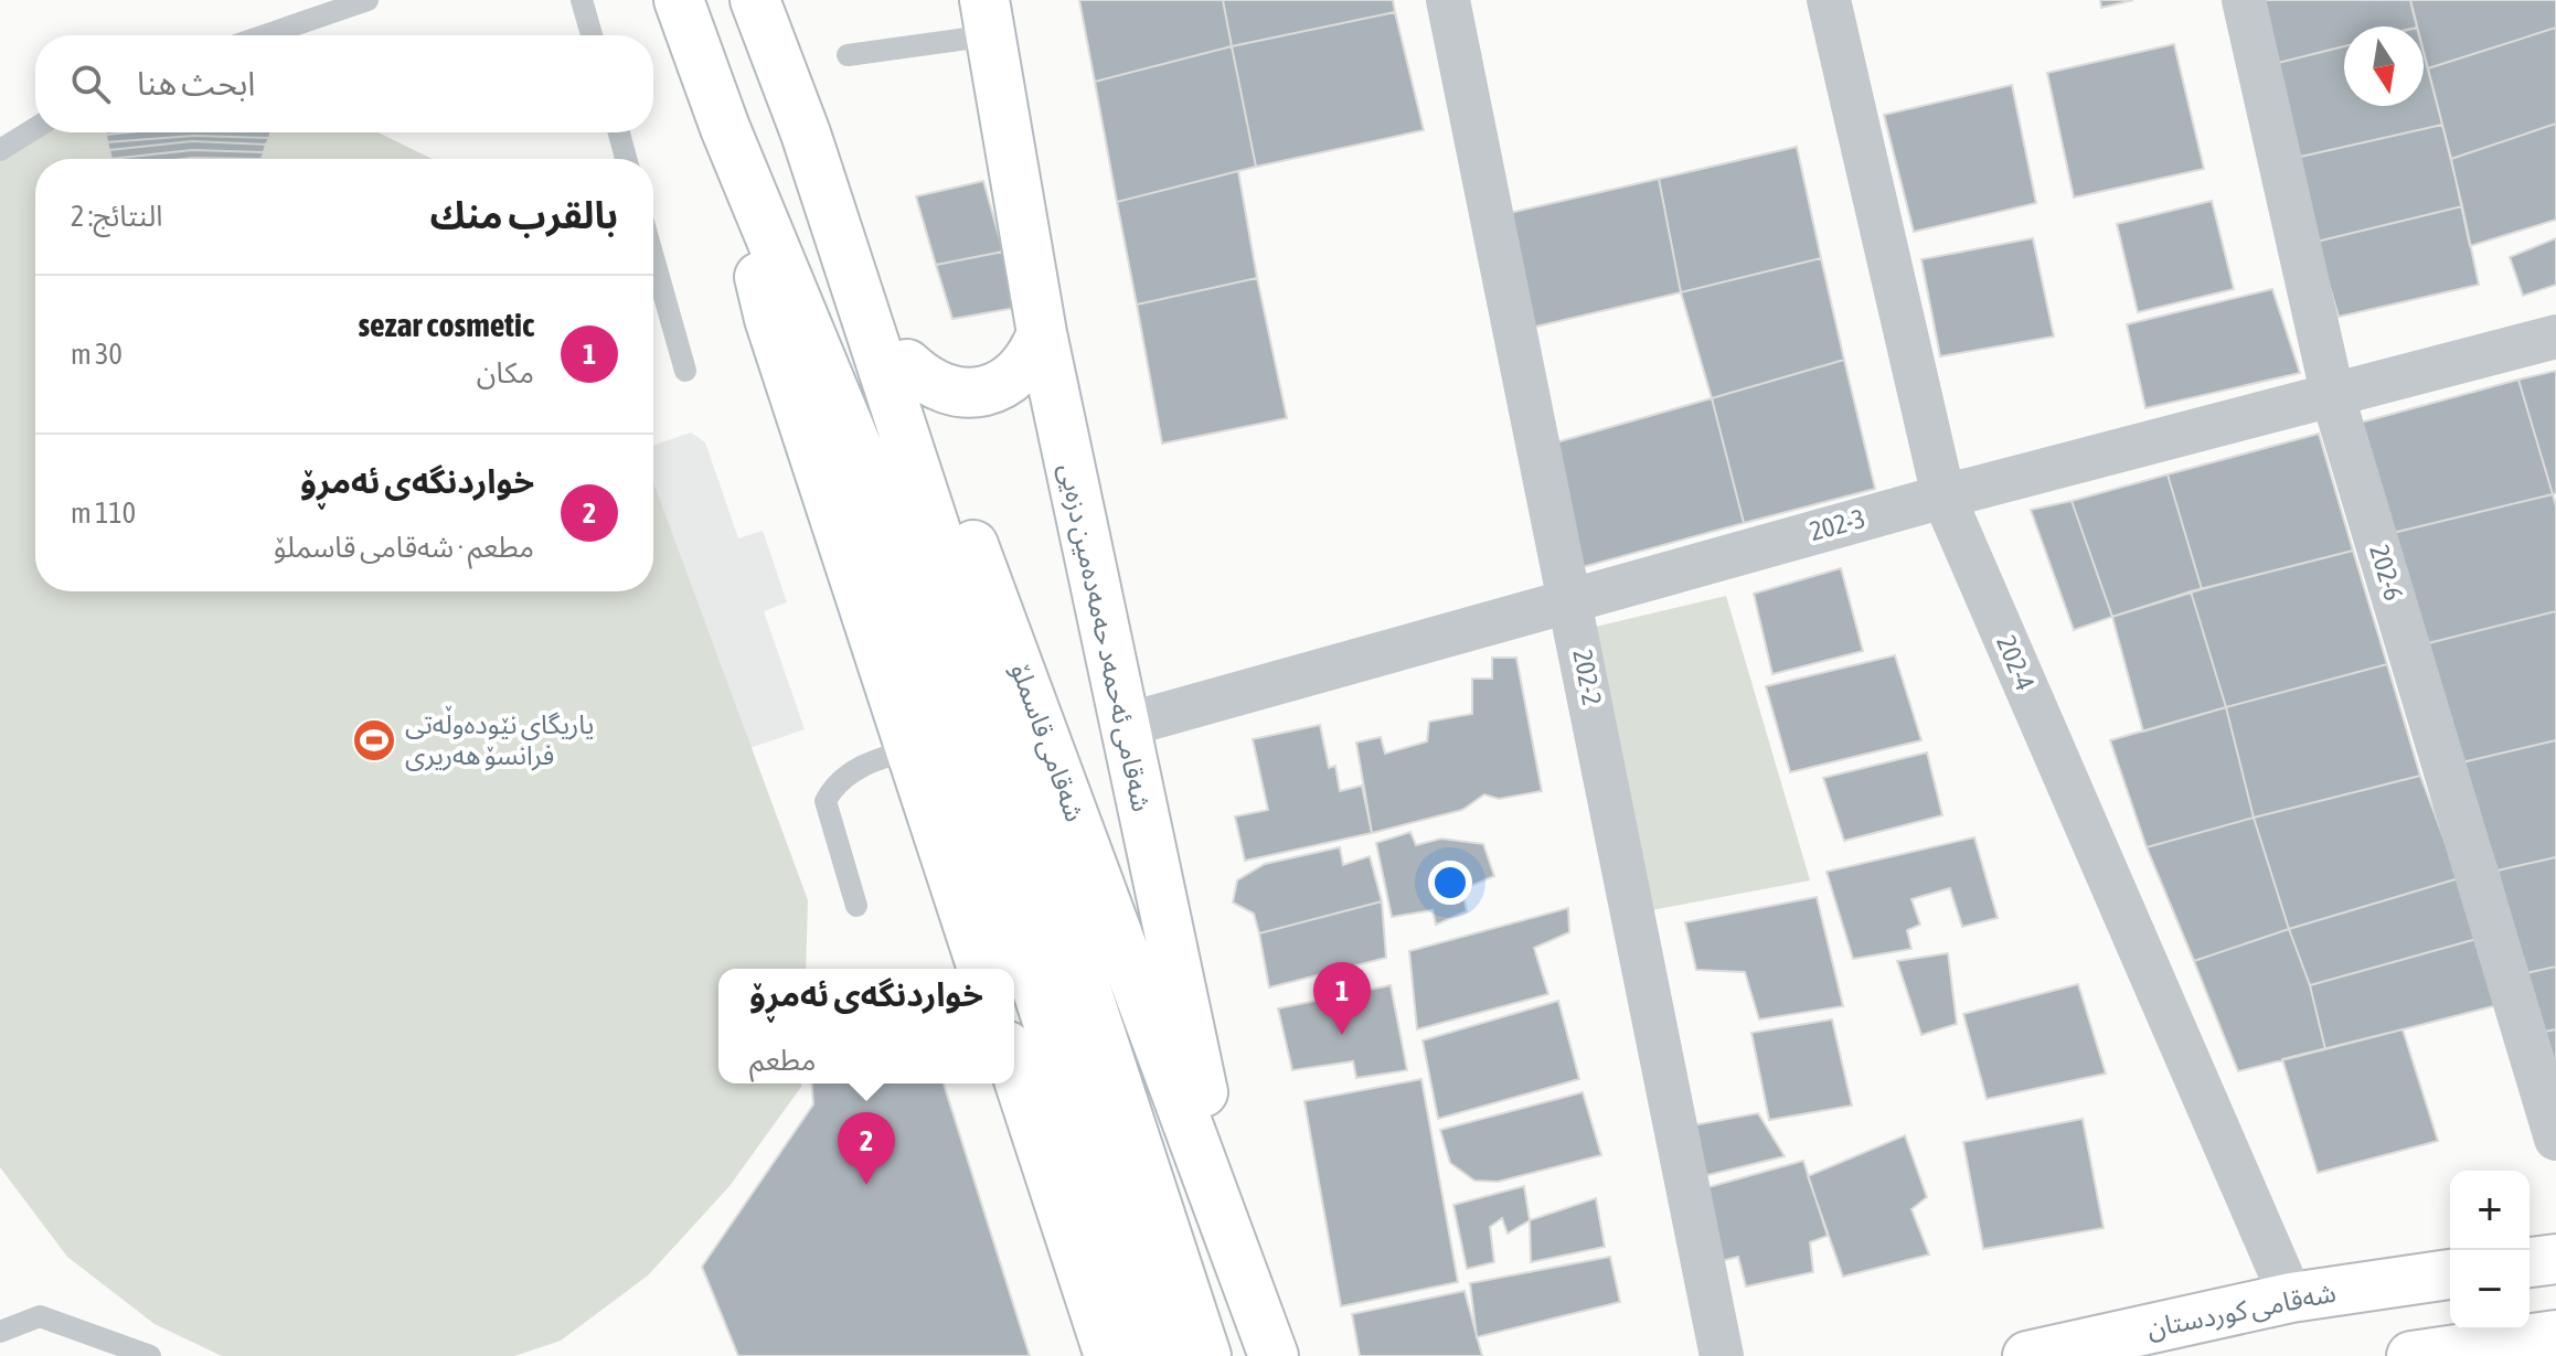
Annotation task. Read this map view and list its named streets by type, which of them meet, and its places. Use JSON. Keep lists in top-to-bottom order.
{
  "streets": {
    "main road": ["شەقامی ئەحمەد حەمەدەمین دزەیی", "شەقامی قاسملۆ", "شەقامی کوردستان"],
    "street": [
      "202-3",
      "202-6",
      "202-4",
      "202-2"
    ]
  },
  "crossings": [
    ["202-3", "202-6"],
    ["202-3", "شەقامی ئەحمەد حەمەدەمین دزەیی"],
    ["202-3", "202-4"],
    ["202-3", "202-2"],
    ["شەقامی ئەحمەد حەمەدەمین دزەیی", "شەقامی قاسملۆ"],
    ["202-4", "شەقامی کوردستان"]
  ],
  "places": {
    "sports": ["یاریگای نێودەوڵەتی فرانسۆ هەریری"]
  },
  "north": "bottom",
  "page": {
    "search": "ابحث هنا",
    "heading": ["بالقرب منك", "النتائج: 2"],
    "list": [
      {
        "mark": "1",
        "name": "sezar cosmetic",
        "note": "مكان",
        "value": "30 m"
      },
      {
        "mark": "2",
        "name": "خواردنگەی ئەمڕۆ",
        "note": "مطعم · شەقامی قاسملۆ",
        "value": "110 m"
      }
    ],
    "pins": ["1", "2"],
    "popup": ["خواردنگەی ئەمڕۆ", "مطعم"],
    "map_buttons": ["+", "−"]
  }
}
